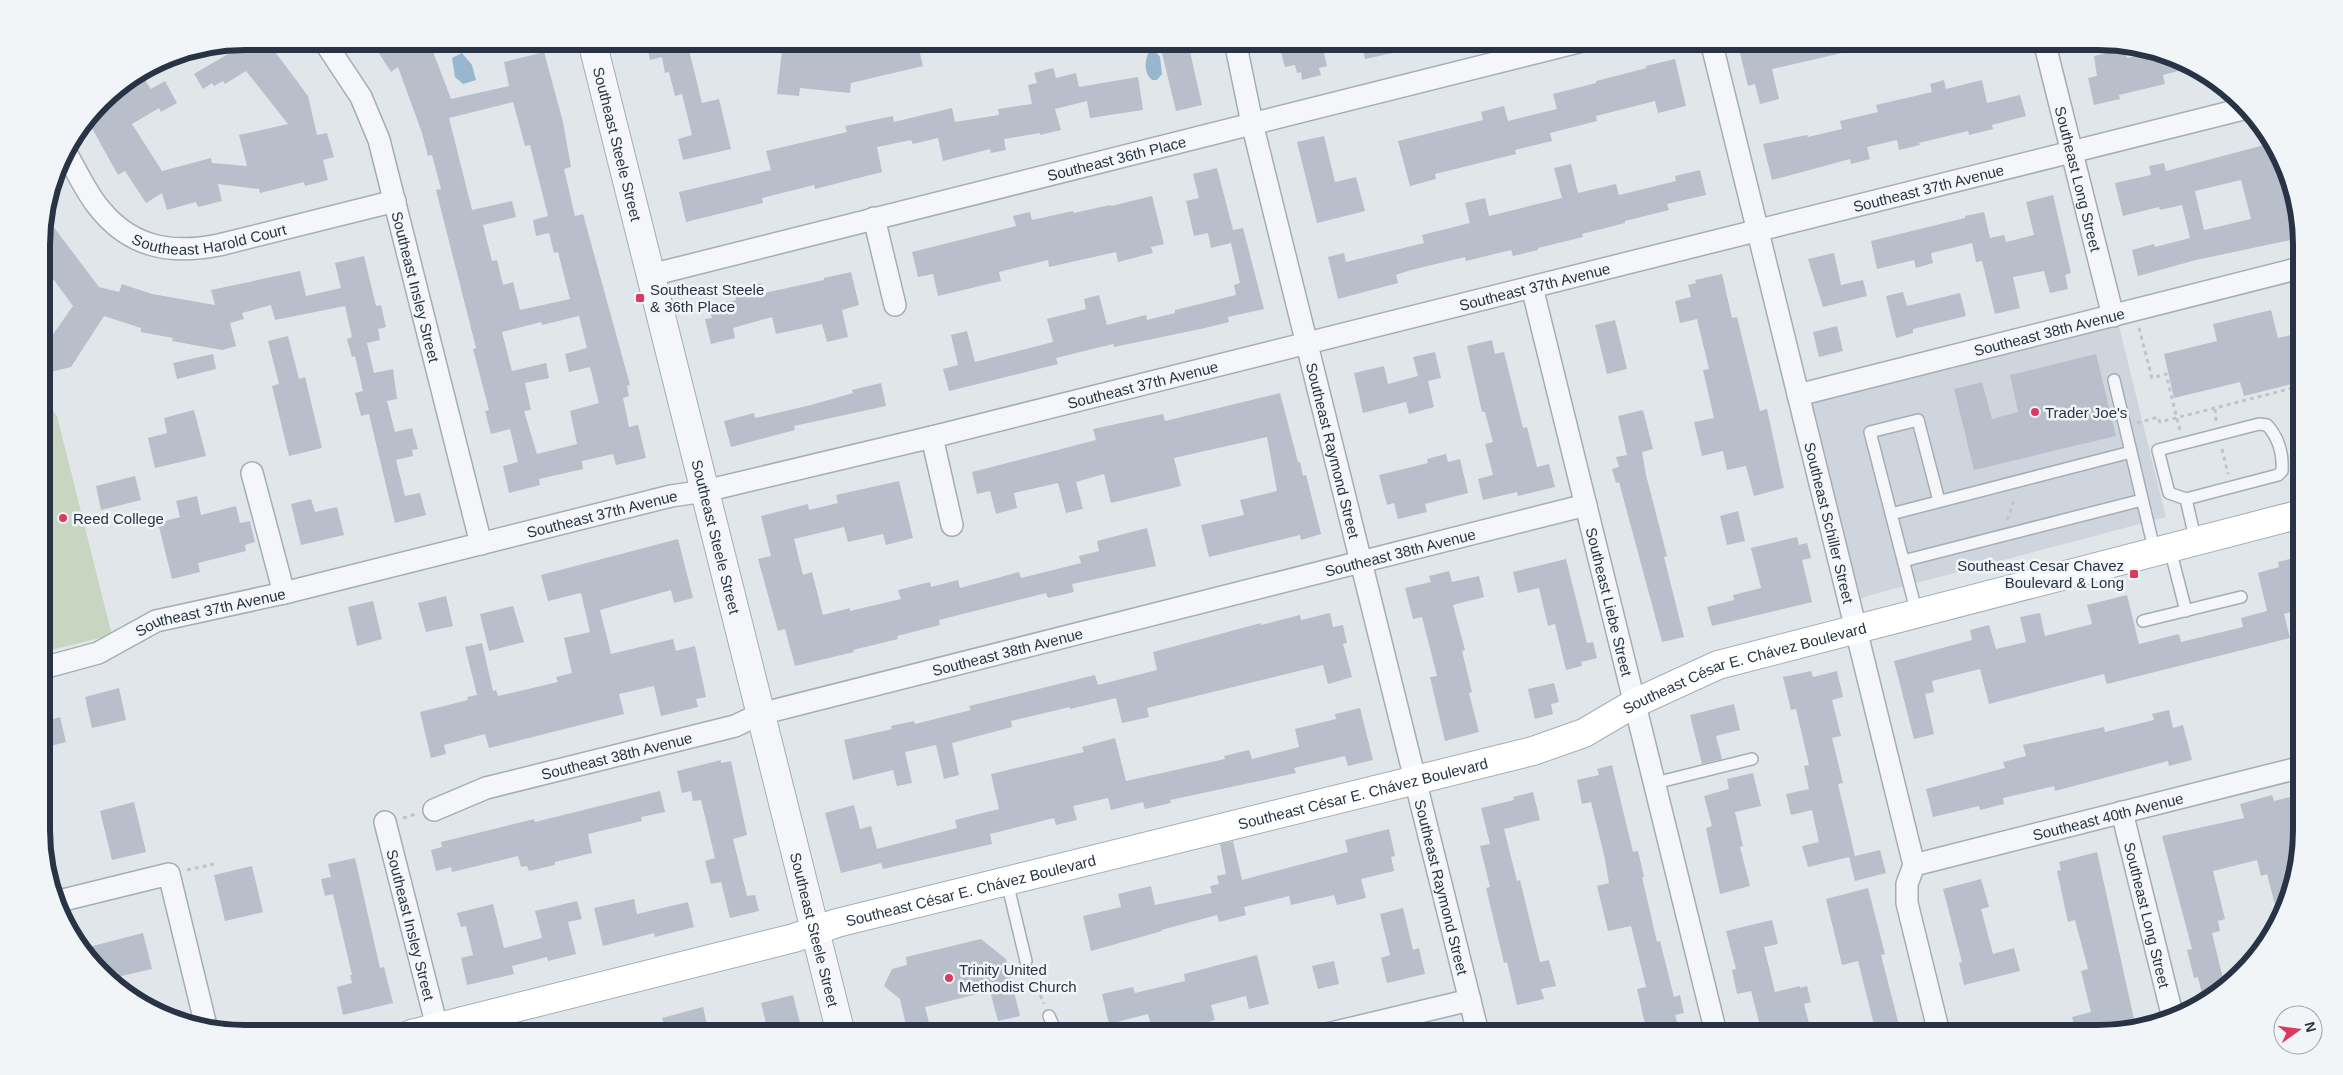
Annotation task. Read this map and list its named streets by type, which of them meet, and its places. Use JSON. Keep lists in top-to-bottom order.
{
  "streets": {
    "main road": ["Southeast César E. Chávez Boulevard"],
    "street": [
      "Southeast Steele Street",
      "Southeast 36th Place",
      "Southeast Long Street",
      "Southeast 37th Avenue",
      "Southeast Harold Court",
      "Southeast Insley Street",
      "Southeast 38th Avenue",
      "Southeast Raymond Street",
      "Southeast Schiller Street",
      "Southeast Liebe Street",
      "Southeast 40th Avenue"
    ]
  },
  "crossings": [
    ["Southeast Steele Street", "Southeast 36th Place"],
    ["Southeast Steele Street", "Southeast 37th Avenue"],
    ["Southeast Steele Street", "Southeast 38th Avenue"],
    ["Southeast Steele Street", "Southeast César E. Chávez Boulevard"],
    ["Southeast 36th Place", "Southeast Raymond Street"],
    ["Southeast Long Street", "Southeast 37th Avenue"],
    ["Southeast Long Street", "Southeast 38th Avenue"],
    ["Southeast Long Street", "Southeast 40th Avenue"],
    ["Southeast 37th Avenue", "Southeast Insley Street"],
    ["Southeast 37th Avenue", "Southeast Raymond Street"],
    ["Southeast 37th Avenue", "Southeast Schiller Street"],
    ["Southeast 37th Avenue", "Southeast Liebe Street"],
    ["Southeast Harold Court", "Southeast Insley Street"],
    ["Southeast 38th Avenue", "Southeast Raymond Street"],
    ["Southeast 38th Avenue", "Southeast Schiller Street"],
    ["Southeast 38th Avenue", "Southeast Liebe Street"],
    ["Southeast Raymond Street", "Southeast César E. Chávez Boulevard"],
    ["Southeast Schiller Street", "Southeast César E. Chávez Boulevard"],
    ["Southeast Schiller Street", "Southeast 40th Avenue"],
    ["Southeast Liebe Street", "Southeast César E. Chávez Boulevard"]
  ],
  "places": {
    "transit": ["Southeast Steele & 36th Place", "Southeast Cesar Chavez Boulevard & Long"],
    "other": ["Trader Joe's", "Reed College", "Trinity United Methodist Church"]
  },
  "north": "right"
}
